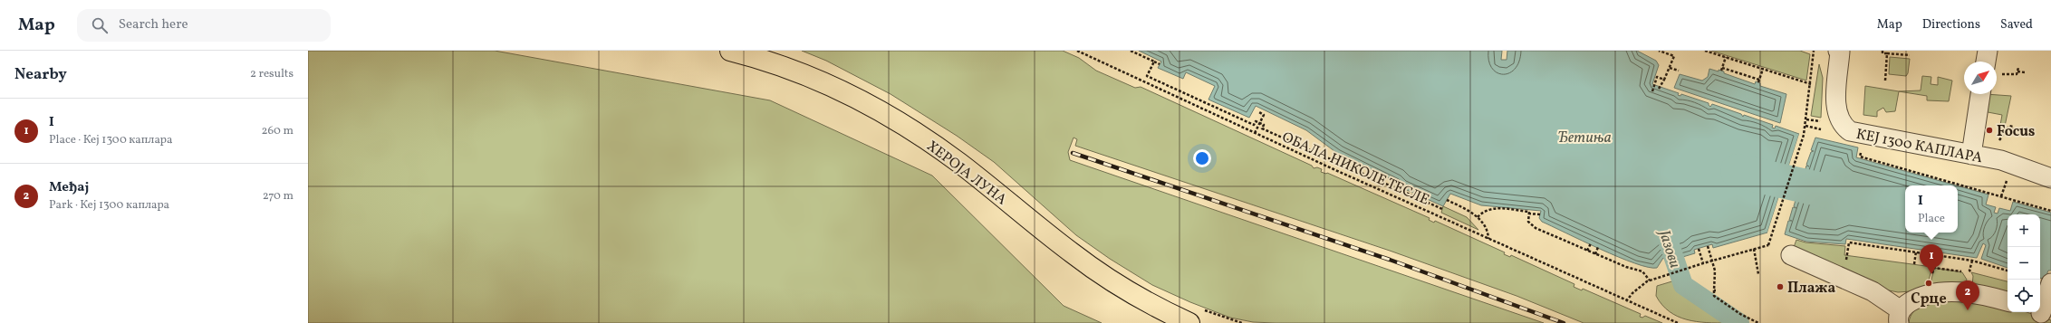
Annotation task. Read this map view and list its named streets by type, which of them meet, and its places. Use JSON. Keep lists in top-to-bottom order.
{
  "streets": {
    "main road": ["ХЕРОЈА ЛУНА"],
    "street": ["КЕЈ 1300 КАПЛАРА"],
    "path": ["ОБАЛА НИКОЛЕ ТЕСЛЕ"]
  },
  "water": ["Ђетиња", "Јазови"],
  "places": ["Focus", "Срце", "Плажа"],
  "north": "top right",
  "page": {
    "header": "Map",
    "search": "Search here",
    "nav": ["Map", "Directions", "Saved"],
    "heading": ["Nearby", "2 results"],
    "list": [
      {
        "mark": "1",
        "name": "I",
        "note": "Place · Кеј 1300 каплара",
        "value": "260 m"
      },
      {
        "mark": "2",
        "name": "Међај",
        "note": "Park · Кеј 1300 каплара",
        "value": "270 m"
      }
    ],
    "popup": ["I", "Place"],
    "map_buttons": ["+", "−"],
    "pins": ["1", "2"]
  }
}
